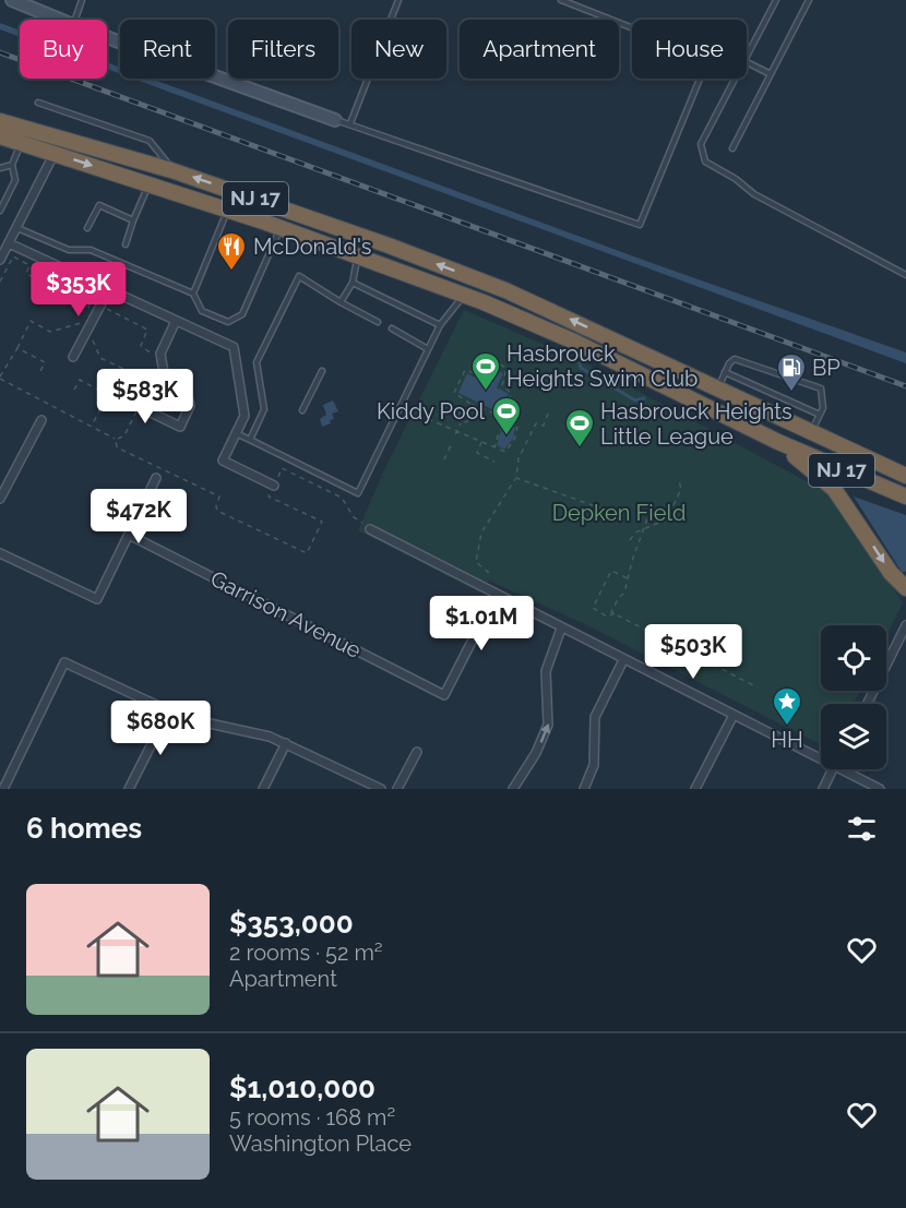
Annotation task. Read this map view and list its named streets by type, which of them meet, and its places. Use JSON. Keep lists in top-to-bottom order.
{
  "streets": {
    "highway": ["NJ 17"],
    "street": ["Garrison Avenue"]
  },
  "parks": ["Depken Field"],
  "places": {
    "restaurant": ["McDonald's"],
    "sports": ["Hasbrouck Heights Swim Club", "Kiddy Pool", "Hasbrouck Heights Little League"],
    "fuel station": ["BP"],
    "place": ["HH"]
  },
  "page": {
    "chip": [
      "Buy",
      "Rent",
      "Filters",
      "New",
      "Apartment",
      "House"
    ],
    "price": [
      "$353K",
      "$583K",
      "$472K",
      "$1.01M",
      "$503K",
      "$680K"
    ],
    "heading": "6 homes",
    "list": [
      {
        "name": "$353,000",
        "note": "2 rooms · 52 m² · Apartment"
      },
      {
        "name": "$1,010,000",
        "note": "5 rooms · 168 m² · Washington Place"
      }
    ]
  }
}
